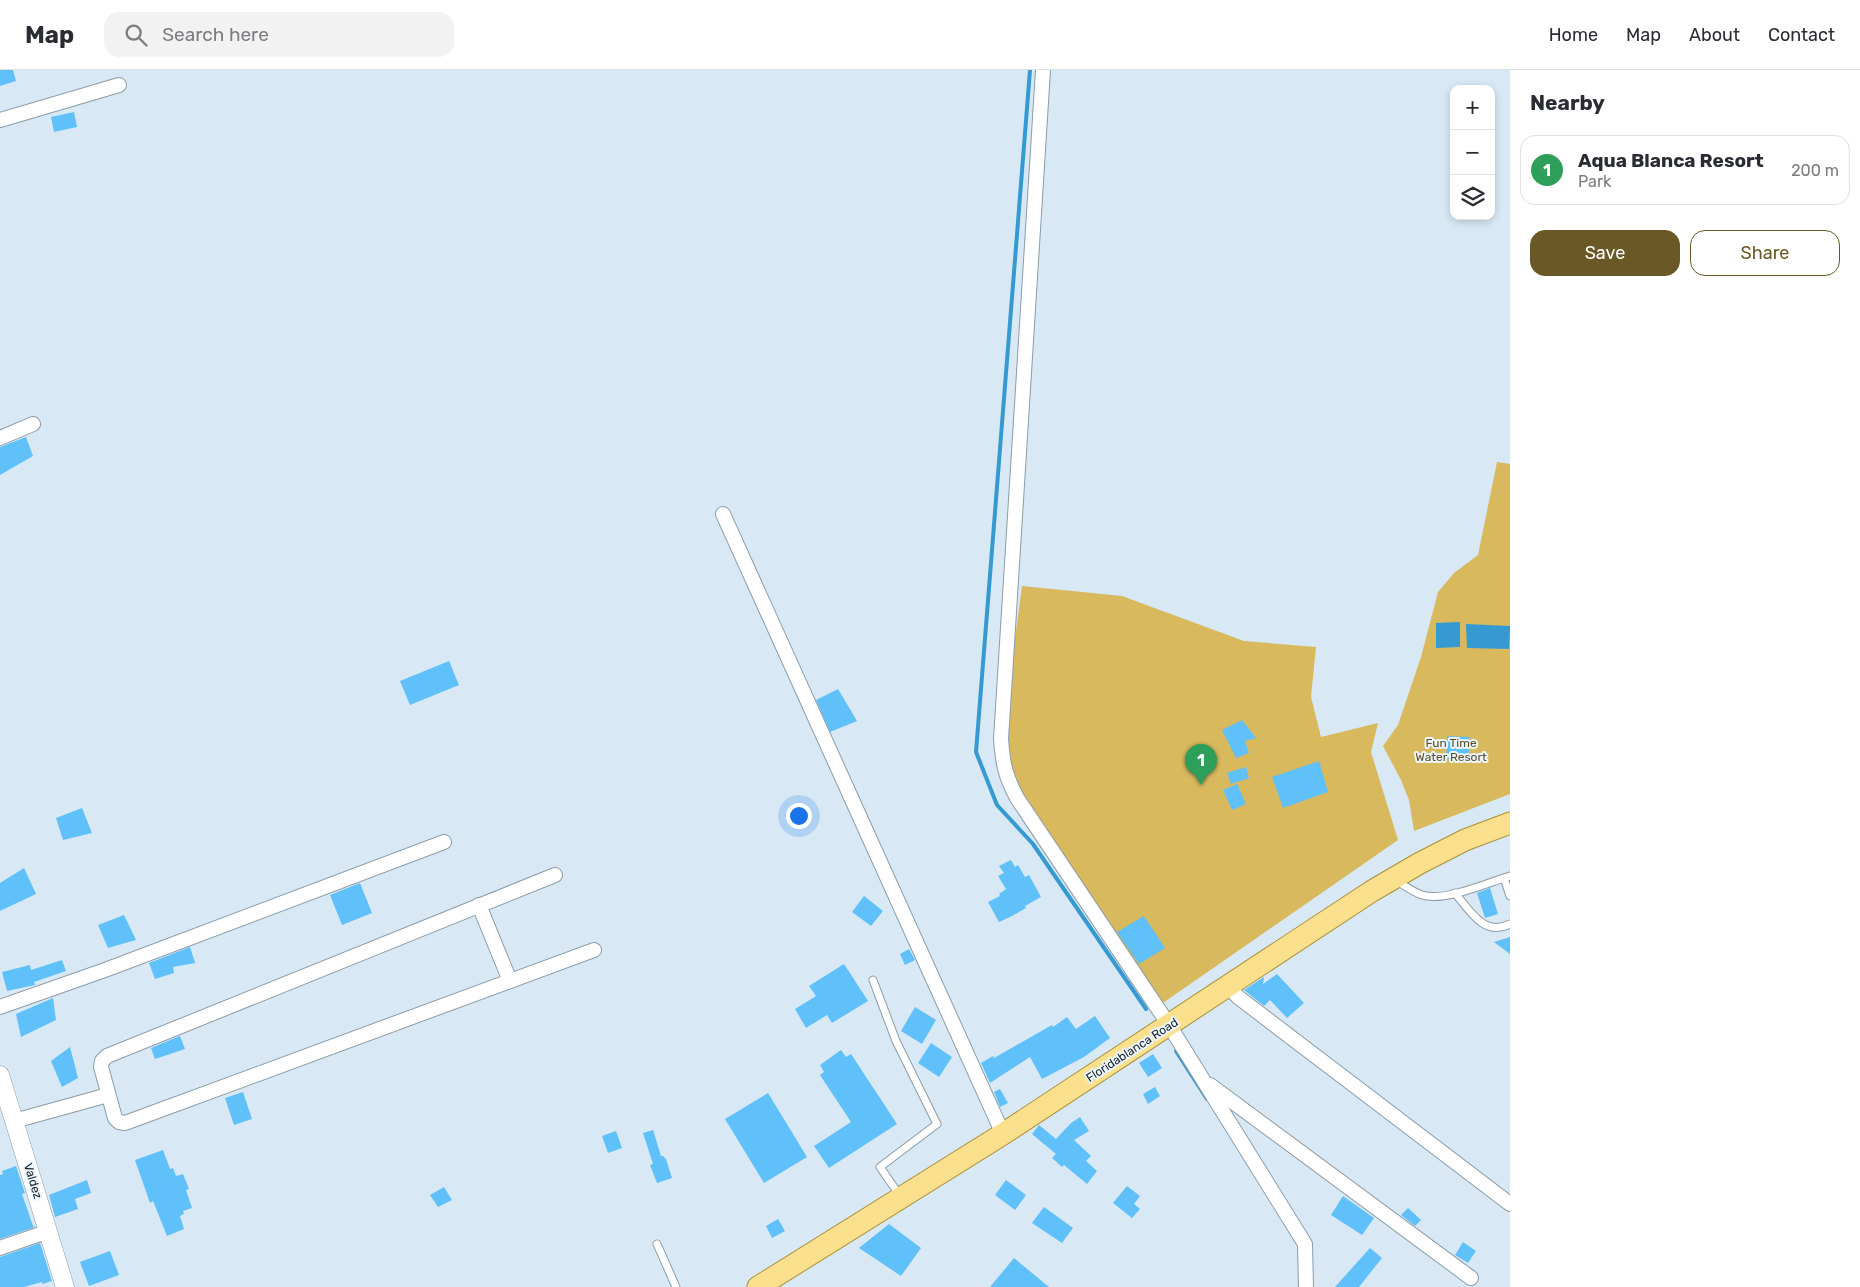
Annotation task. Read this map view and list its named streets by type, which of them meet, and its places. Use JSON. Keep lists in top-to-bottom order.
{
  "streets": {
    "main road": ["Floridablanca Road"],
    "street": ["Valdez"]
  },
  "parks": ["Fun Time Water Resort"],
  "page": {
    "header": "Map",
    "search": "Search here",
    "nav": [
      "Home",
      "Map",
      "About",
      "Contact"
    ],
    "heading": "Nearby",
    "map_buttons": ["+", "−"],
    "list": [
      {
        "mark": "1",
        "name": "Aqua Blanca Resort",
        "note": "Park",
        "value": "200 m"
      }
    ],
    "buttons": ["Save", "Share"],
    "pins": "1"
  }
}
